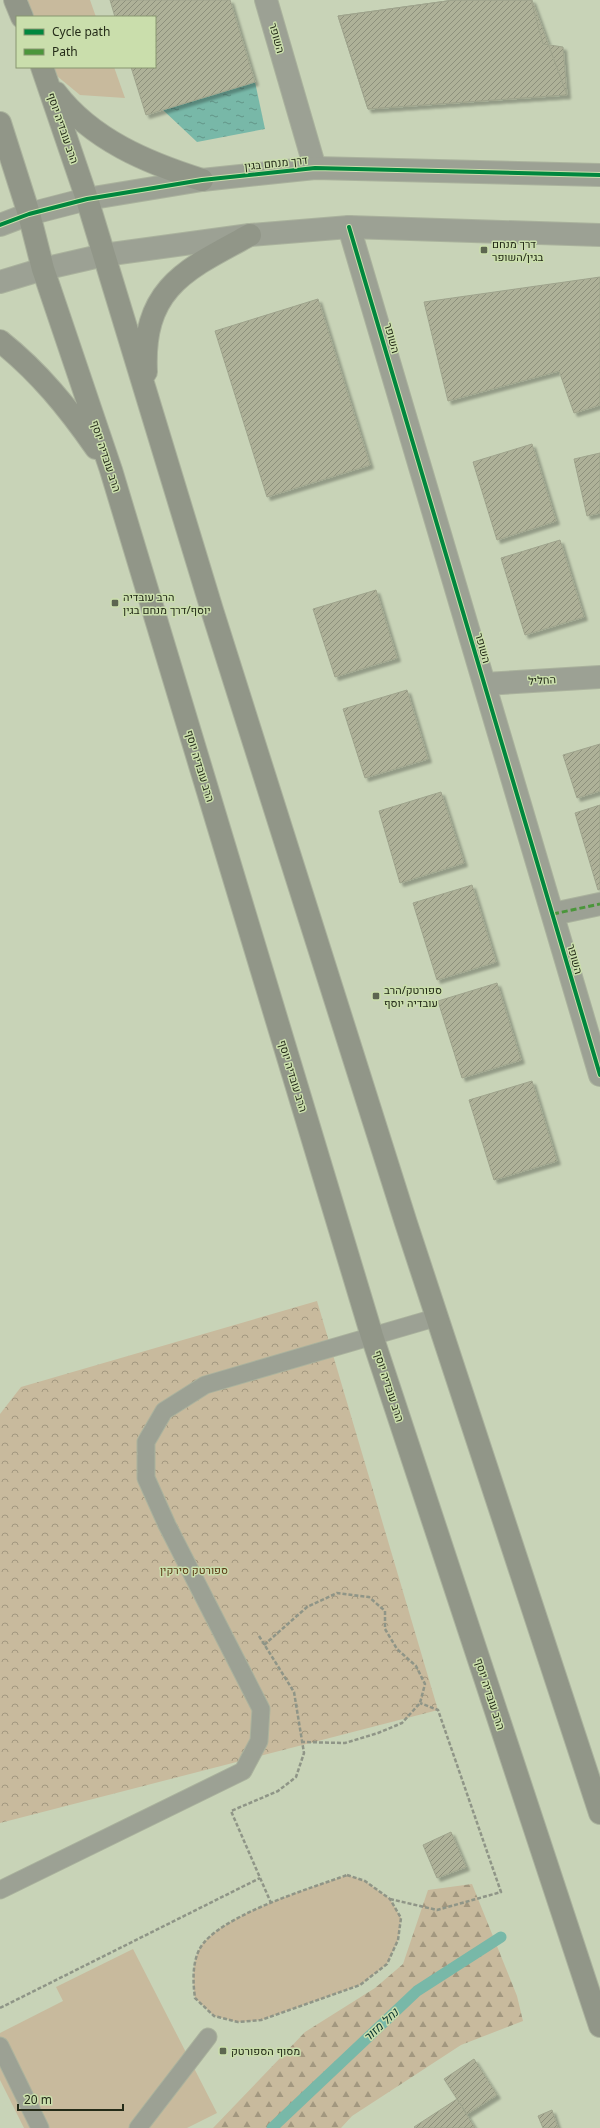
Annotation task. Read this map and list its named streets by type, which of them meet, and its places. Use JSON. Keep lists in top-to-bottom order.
{
  "streets": {
    "main road": ["הרב עובדיה יוסף"],
    "street": ["השופר", "דרך מנחם בגין", "החליל"]
  },
  "crossings": [
    ["השופר", "דרך מנחם בגין"],
    ["השופר", "החליל"],
    ["הרב עובדיה יוסף", "דרך מנחם בגין"]
  ],
  "water": ["נחל מזור"],
  "parks": ["ספורטק סירקין"],
  "places": {
    "transit": [
      "דרך מנחם בגין/השופר",
      "הרב עובדיה יוסף/דרך מנחם בגין",
      "ספורטק/הרב עובדיה יוסף",
      "מסוף הספורטק"
    ]
  },
  "legend": ["Cycle path", "Path"],
  "scale_bar": "20 m"
}
